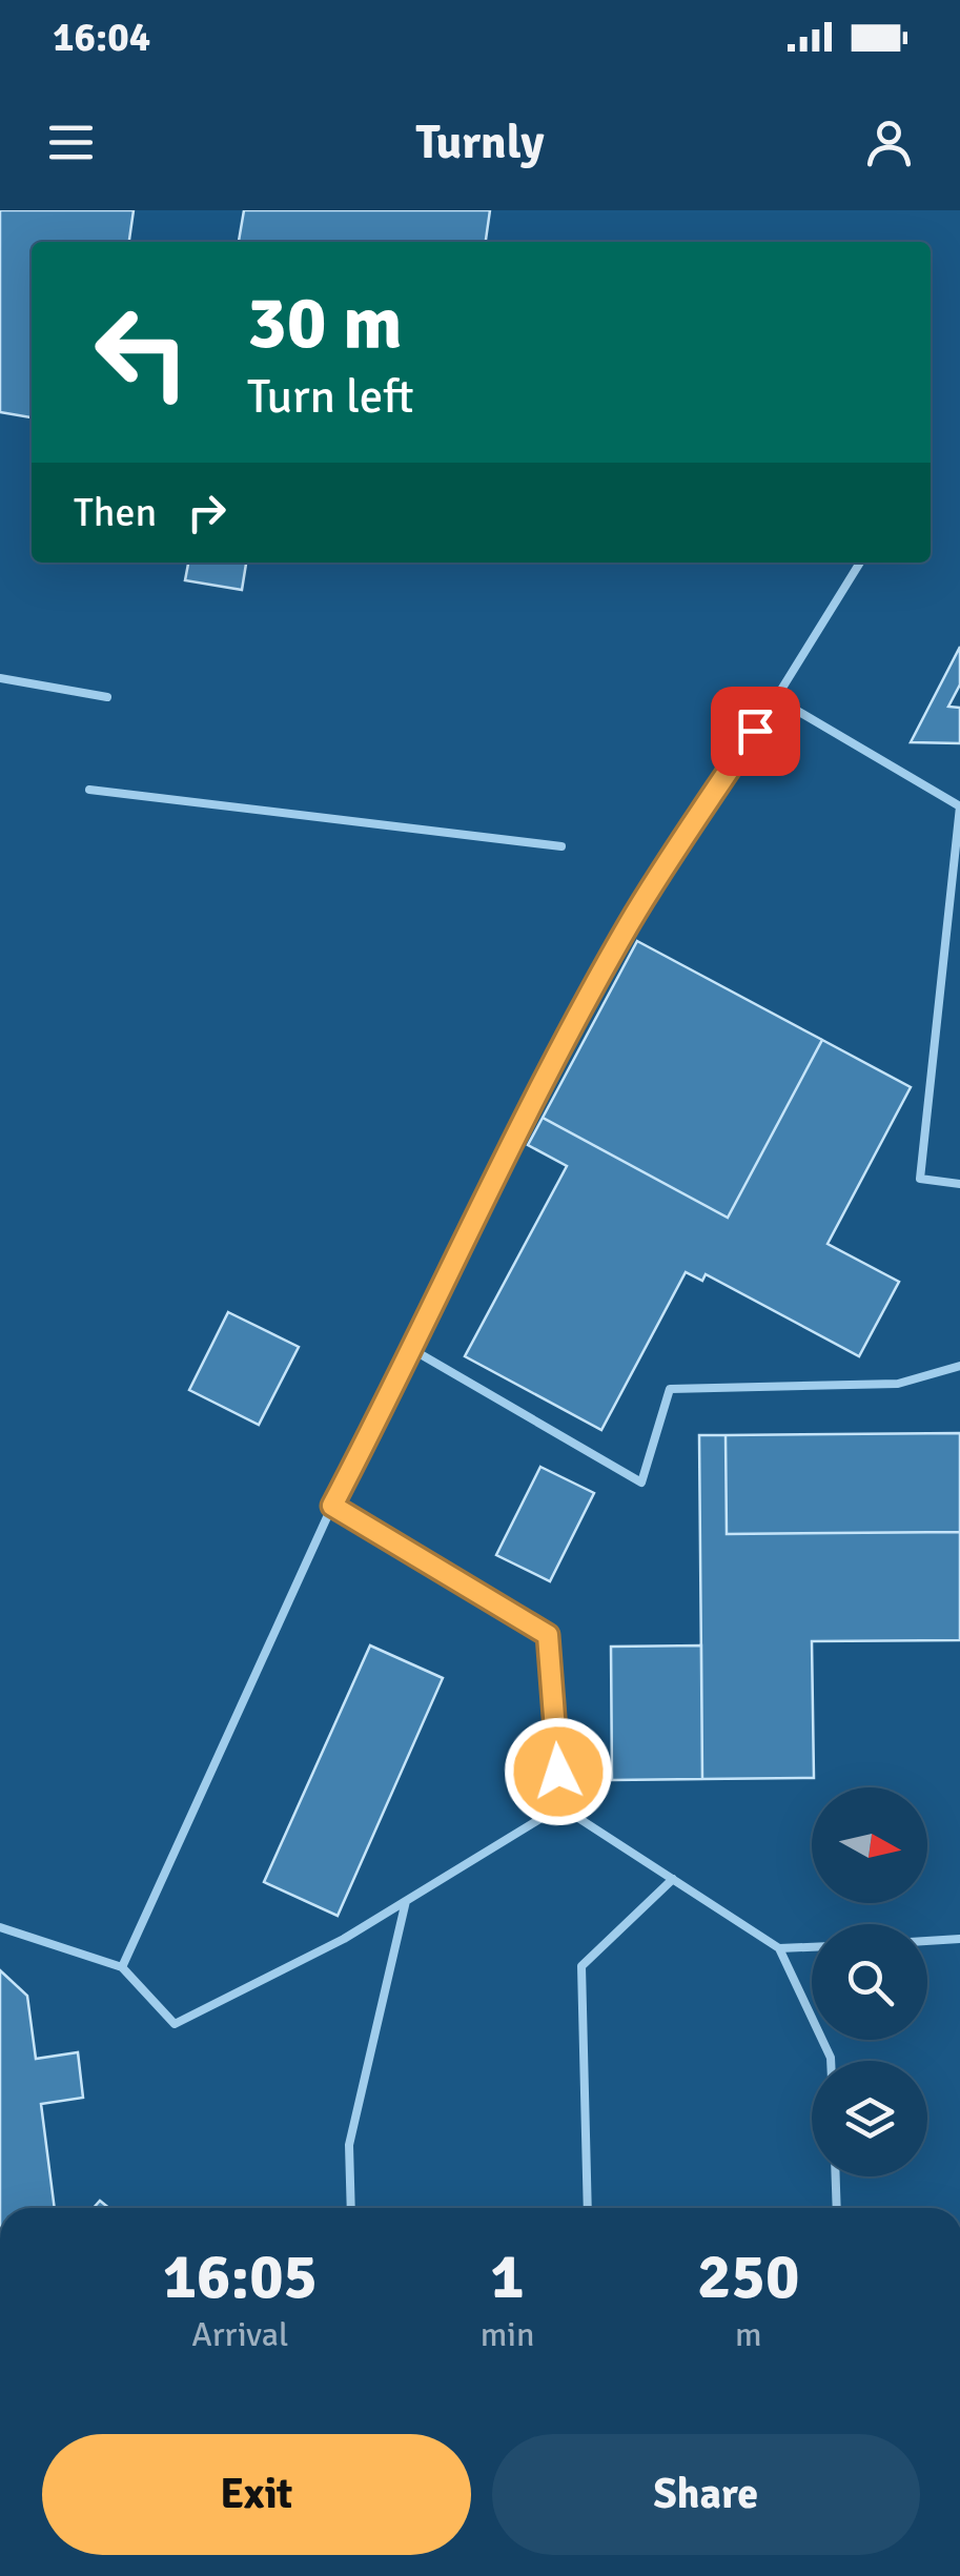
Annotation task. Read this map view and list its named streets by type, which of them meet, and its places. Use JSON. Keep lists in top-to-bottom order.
{
  "north": "right",
  "page": {
    "status": "16:04",
    "header": "Turnly",
    "turn": ["30 m", "Turn left"],
    "then": "Then",
    "eta": [
      "16:05",
      "Arrival",
      "1",
      "min",
      "250",
      "m"
    ],
    "buttons": ["Exit", "Share"]
  }
}
